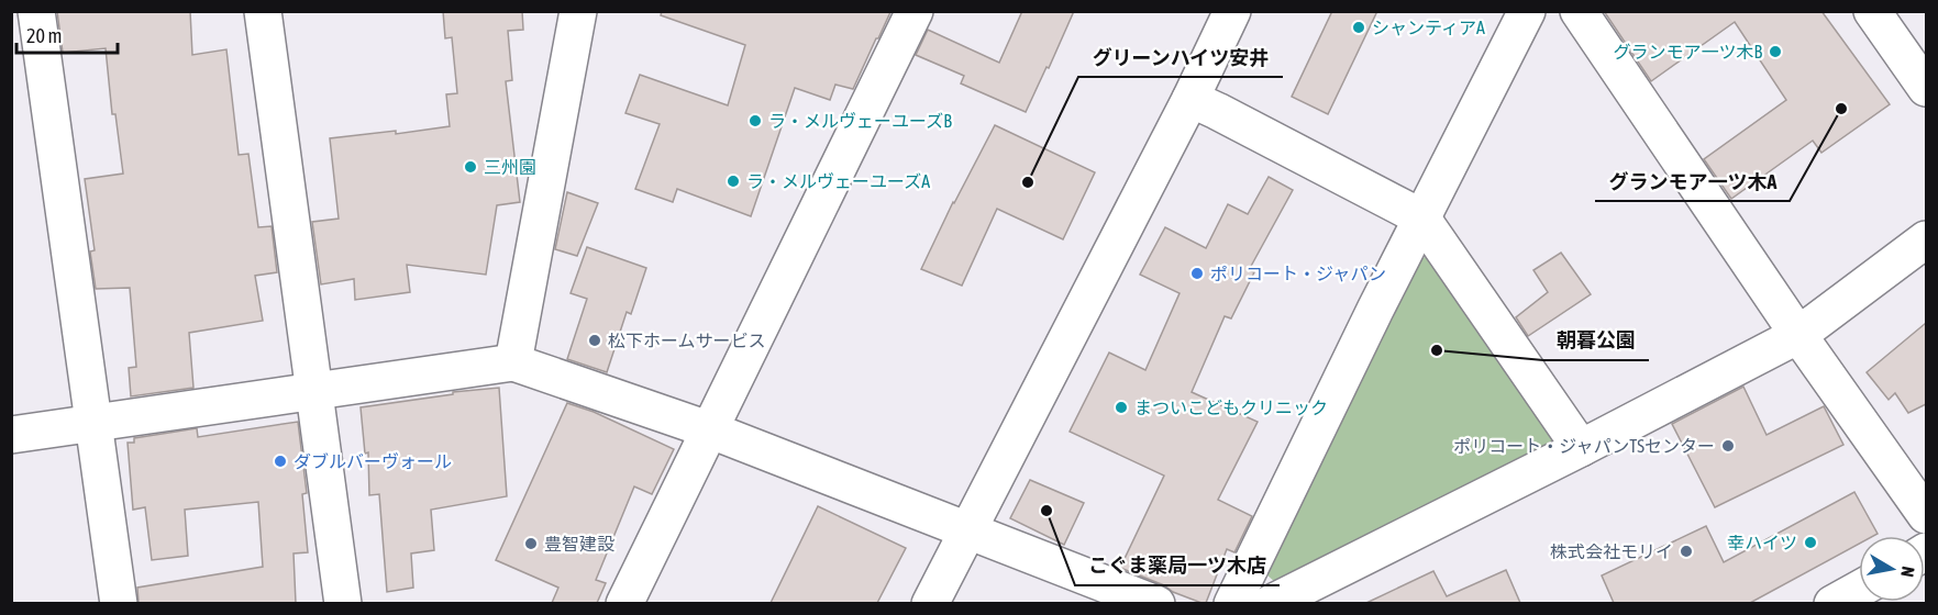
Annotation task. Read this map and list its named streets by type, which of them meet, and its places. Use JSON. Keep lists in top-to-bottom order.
{
  "places": [
    "シャンティアA",
    "グランモア一ツ木B",
    "グランモア一ツ木A",
    "ラ・メルヴェーユーズB",
    "三州園",
    "ラ・メルヴェーユーズA",
    "グリーンハイツ安井",
    "ポリコート・ジャパン",
    "松下ホームサービス",
    "朝暮公園",
    "まついこどもクリニック",
    "ポリコート・ジャパンTSセンター",
    "ダブルバーヴォール",
    "こぐま薬局一ツ木店",
    "幸ハイツ",
    "豊智建設",
    "株式会社モリイ"
  ],
  "scale_bar": "20 m",
  "north": "right"
}
